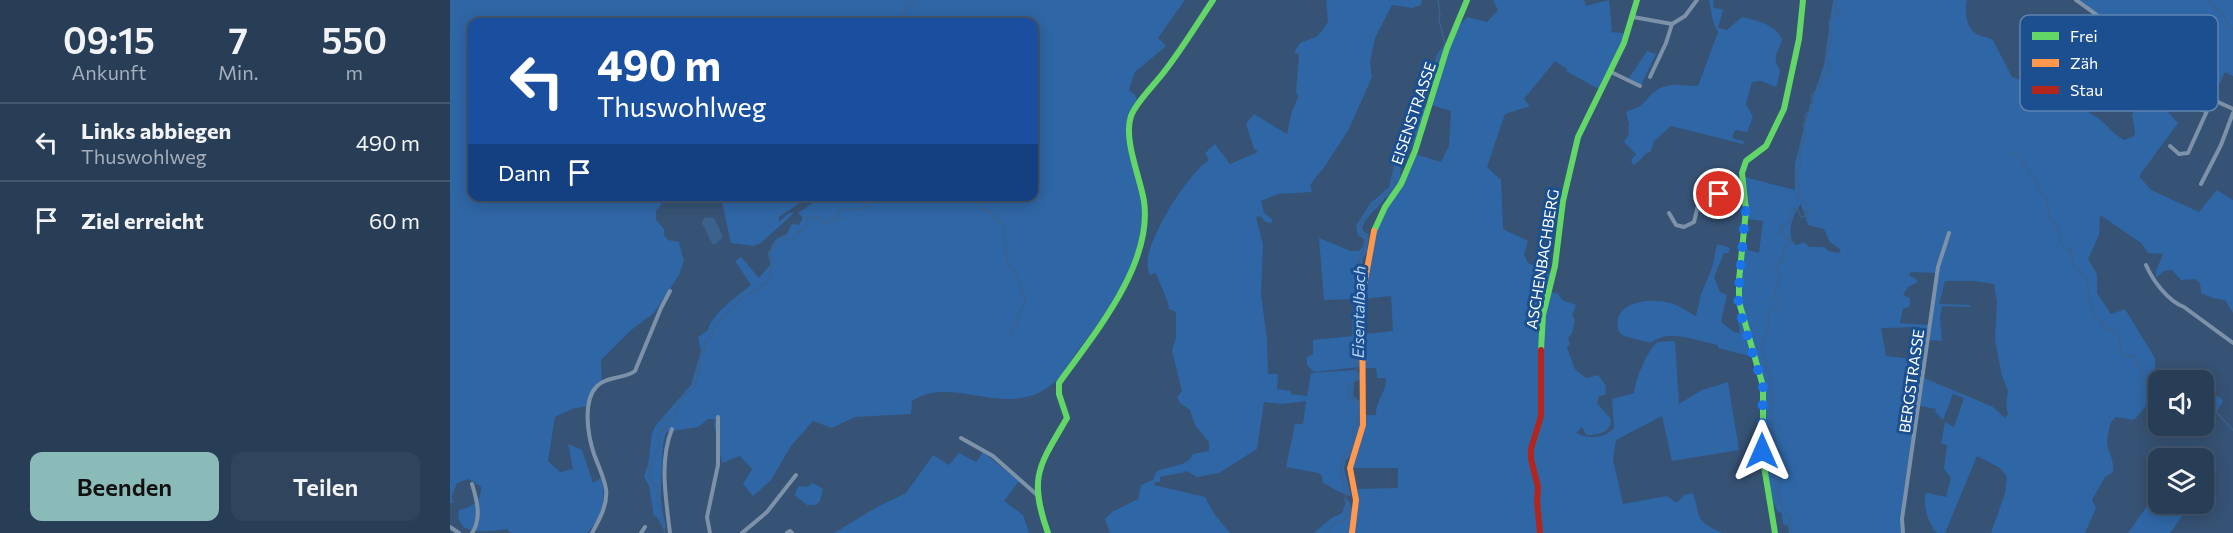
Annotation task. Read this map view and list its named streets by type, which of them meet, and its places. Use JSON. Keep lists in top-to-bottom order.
{
  "streets": {
    "street": ["EISENSTRASSE", "ASCHENBACHBERG", "BERGSTRASSE"]
  },
  "water": ["Eisentalbach"],
  "legend": ["Frei", "Zäh", "Stau"],
  "page": {
    "eta": [
      "09:15",
      "Ankunft",
      "7",
      "Min.",
      "550",
      "m"
    ],
    "turn": ["490 m", "Thuswohlweg"],
    "list": [
      {
        "name": "Links abbiegen",
        "note": "Thuswohlweg",
        "value": "490 m"
      },
      {
        "name": "Ziel erreicht",
        "value": "60 m"
      }
    ],
    "then": "Dann",
    "buttons": ["Beenden", "Teilen"]
  }
}
